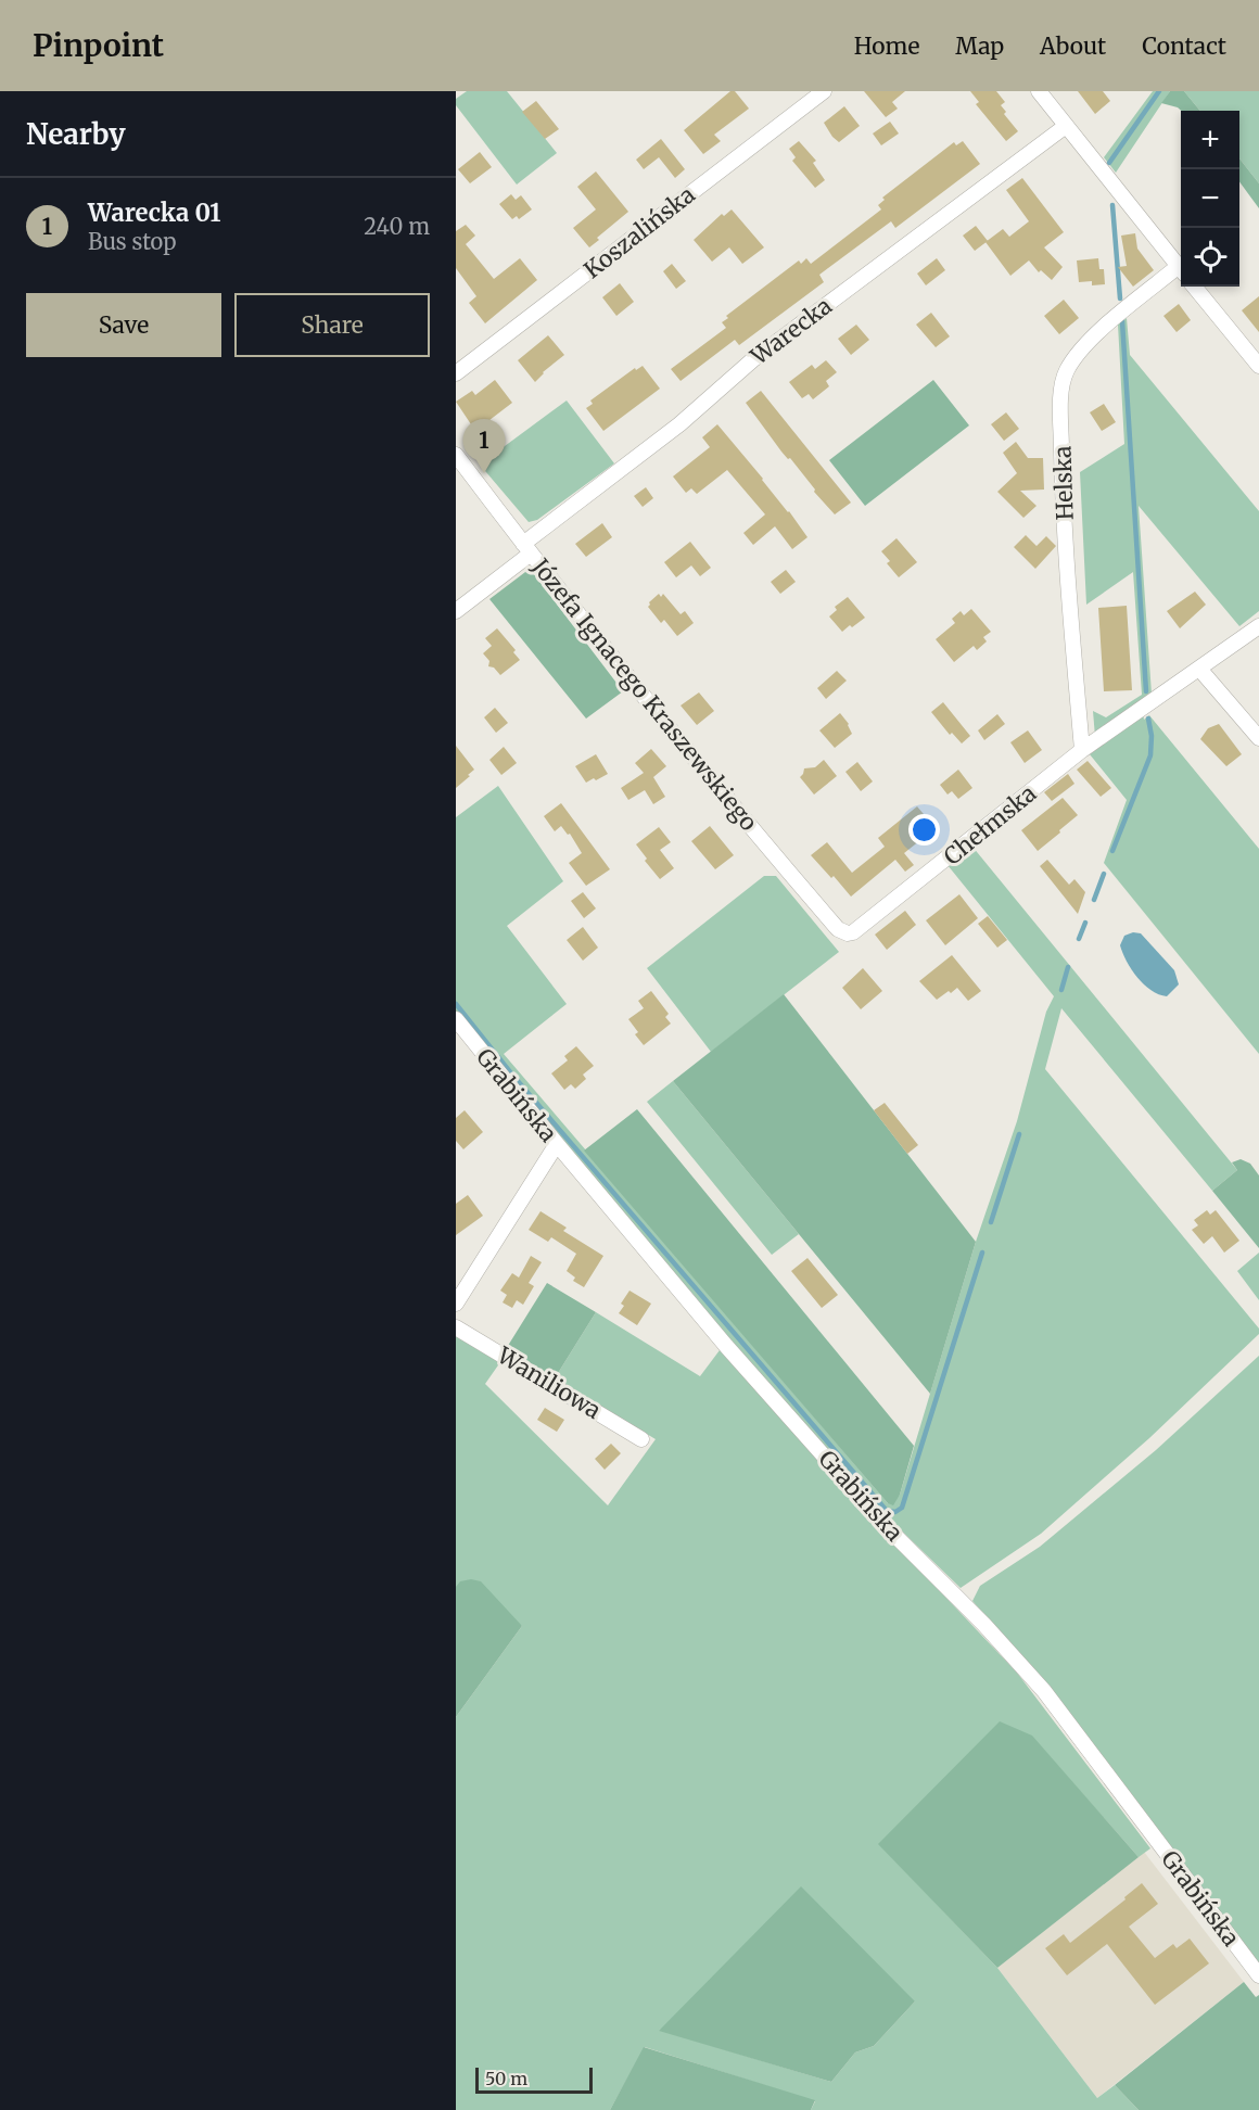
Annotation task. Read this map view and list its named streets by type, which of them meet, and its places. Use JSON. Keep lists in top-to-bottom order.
{
  "streets": {
    "street": [
      "Koszalińska",
      "Warecka",
      "Helska",
      "Józefa Ignacego Kraszewskiego",
      "Chełmska",
      "Grabińska",
      "Waniliowa"
    ]
  },
  "crossings": [
    ["Warecka", "Józefa Ignacego Kraszewskiego"],
    ["Helska", "Chełmska"],
    ["Józefa Ignacego Kraszewskiego", "Chełmska"]
  ],
  "scale_bar": "50 m",
  "page": {
    "header": "Pinpoint",
    "nav": [
      "Home",
      "Map",
      "About",
      "Contact"
    ],
    "heading": "Nearby",
    "map_buttons": ["+", "−"],
    "list": [
      {
        "mark": "1",
        "name": "Warecka 01",
        "note": "Bus stop",
        "value": "240 m"
      }
    ],
    "buttons": ["Save", "Share"],
    "pins": "1",
    "scale": "50 m"
  }
}
